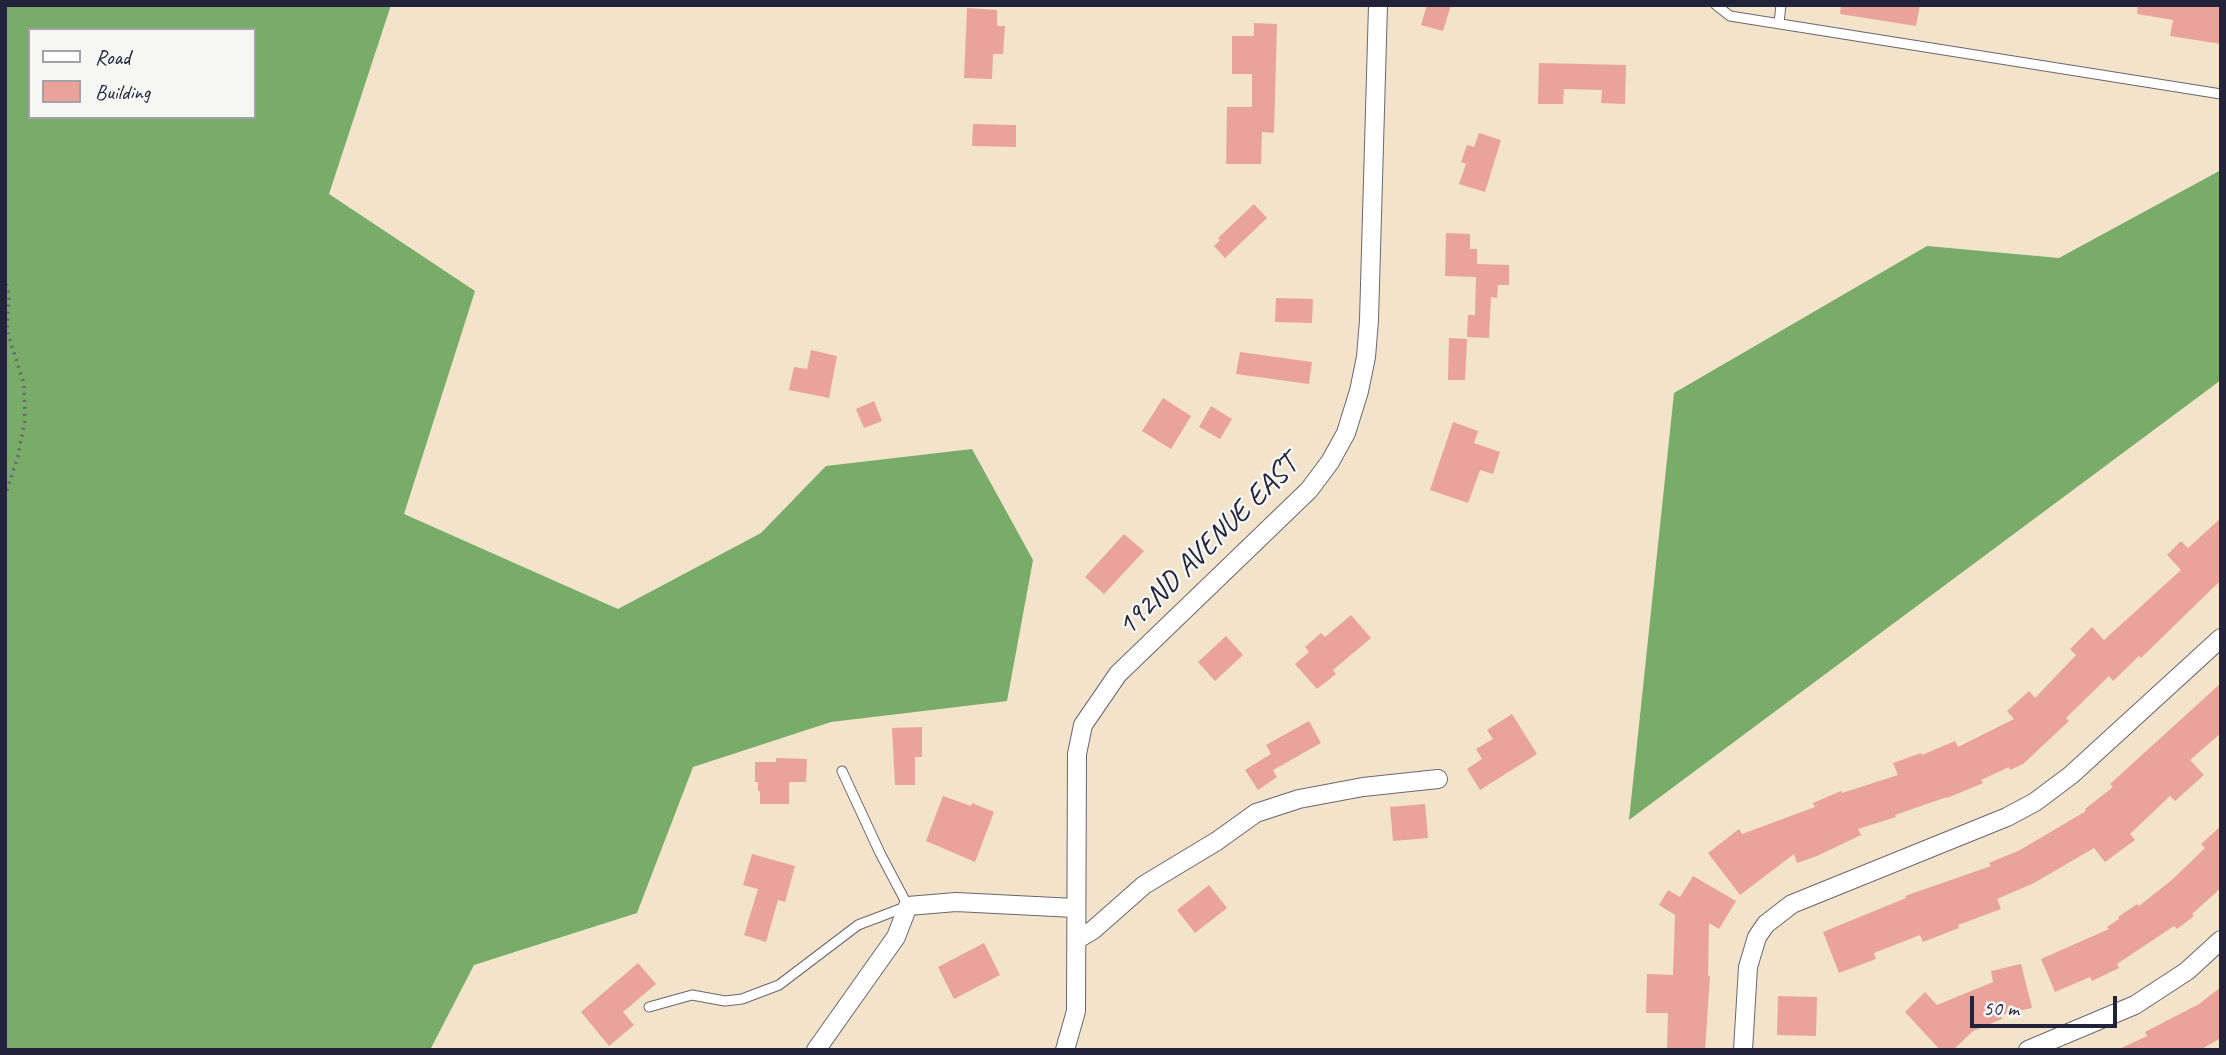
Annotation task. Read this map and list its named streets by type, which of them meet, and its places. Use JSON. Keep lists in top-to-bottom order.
{
  "streets": {
    "street": ["192ND AVENUE EAST"]
  },
  "legend": ["Road", "Building"],
  "scale_bar": "50 m"
}
